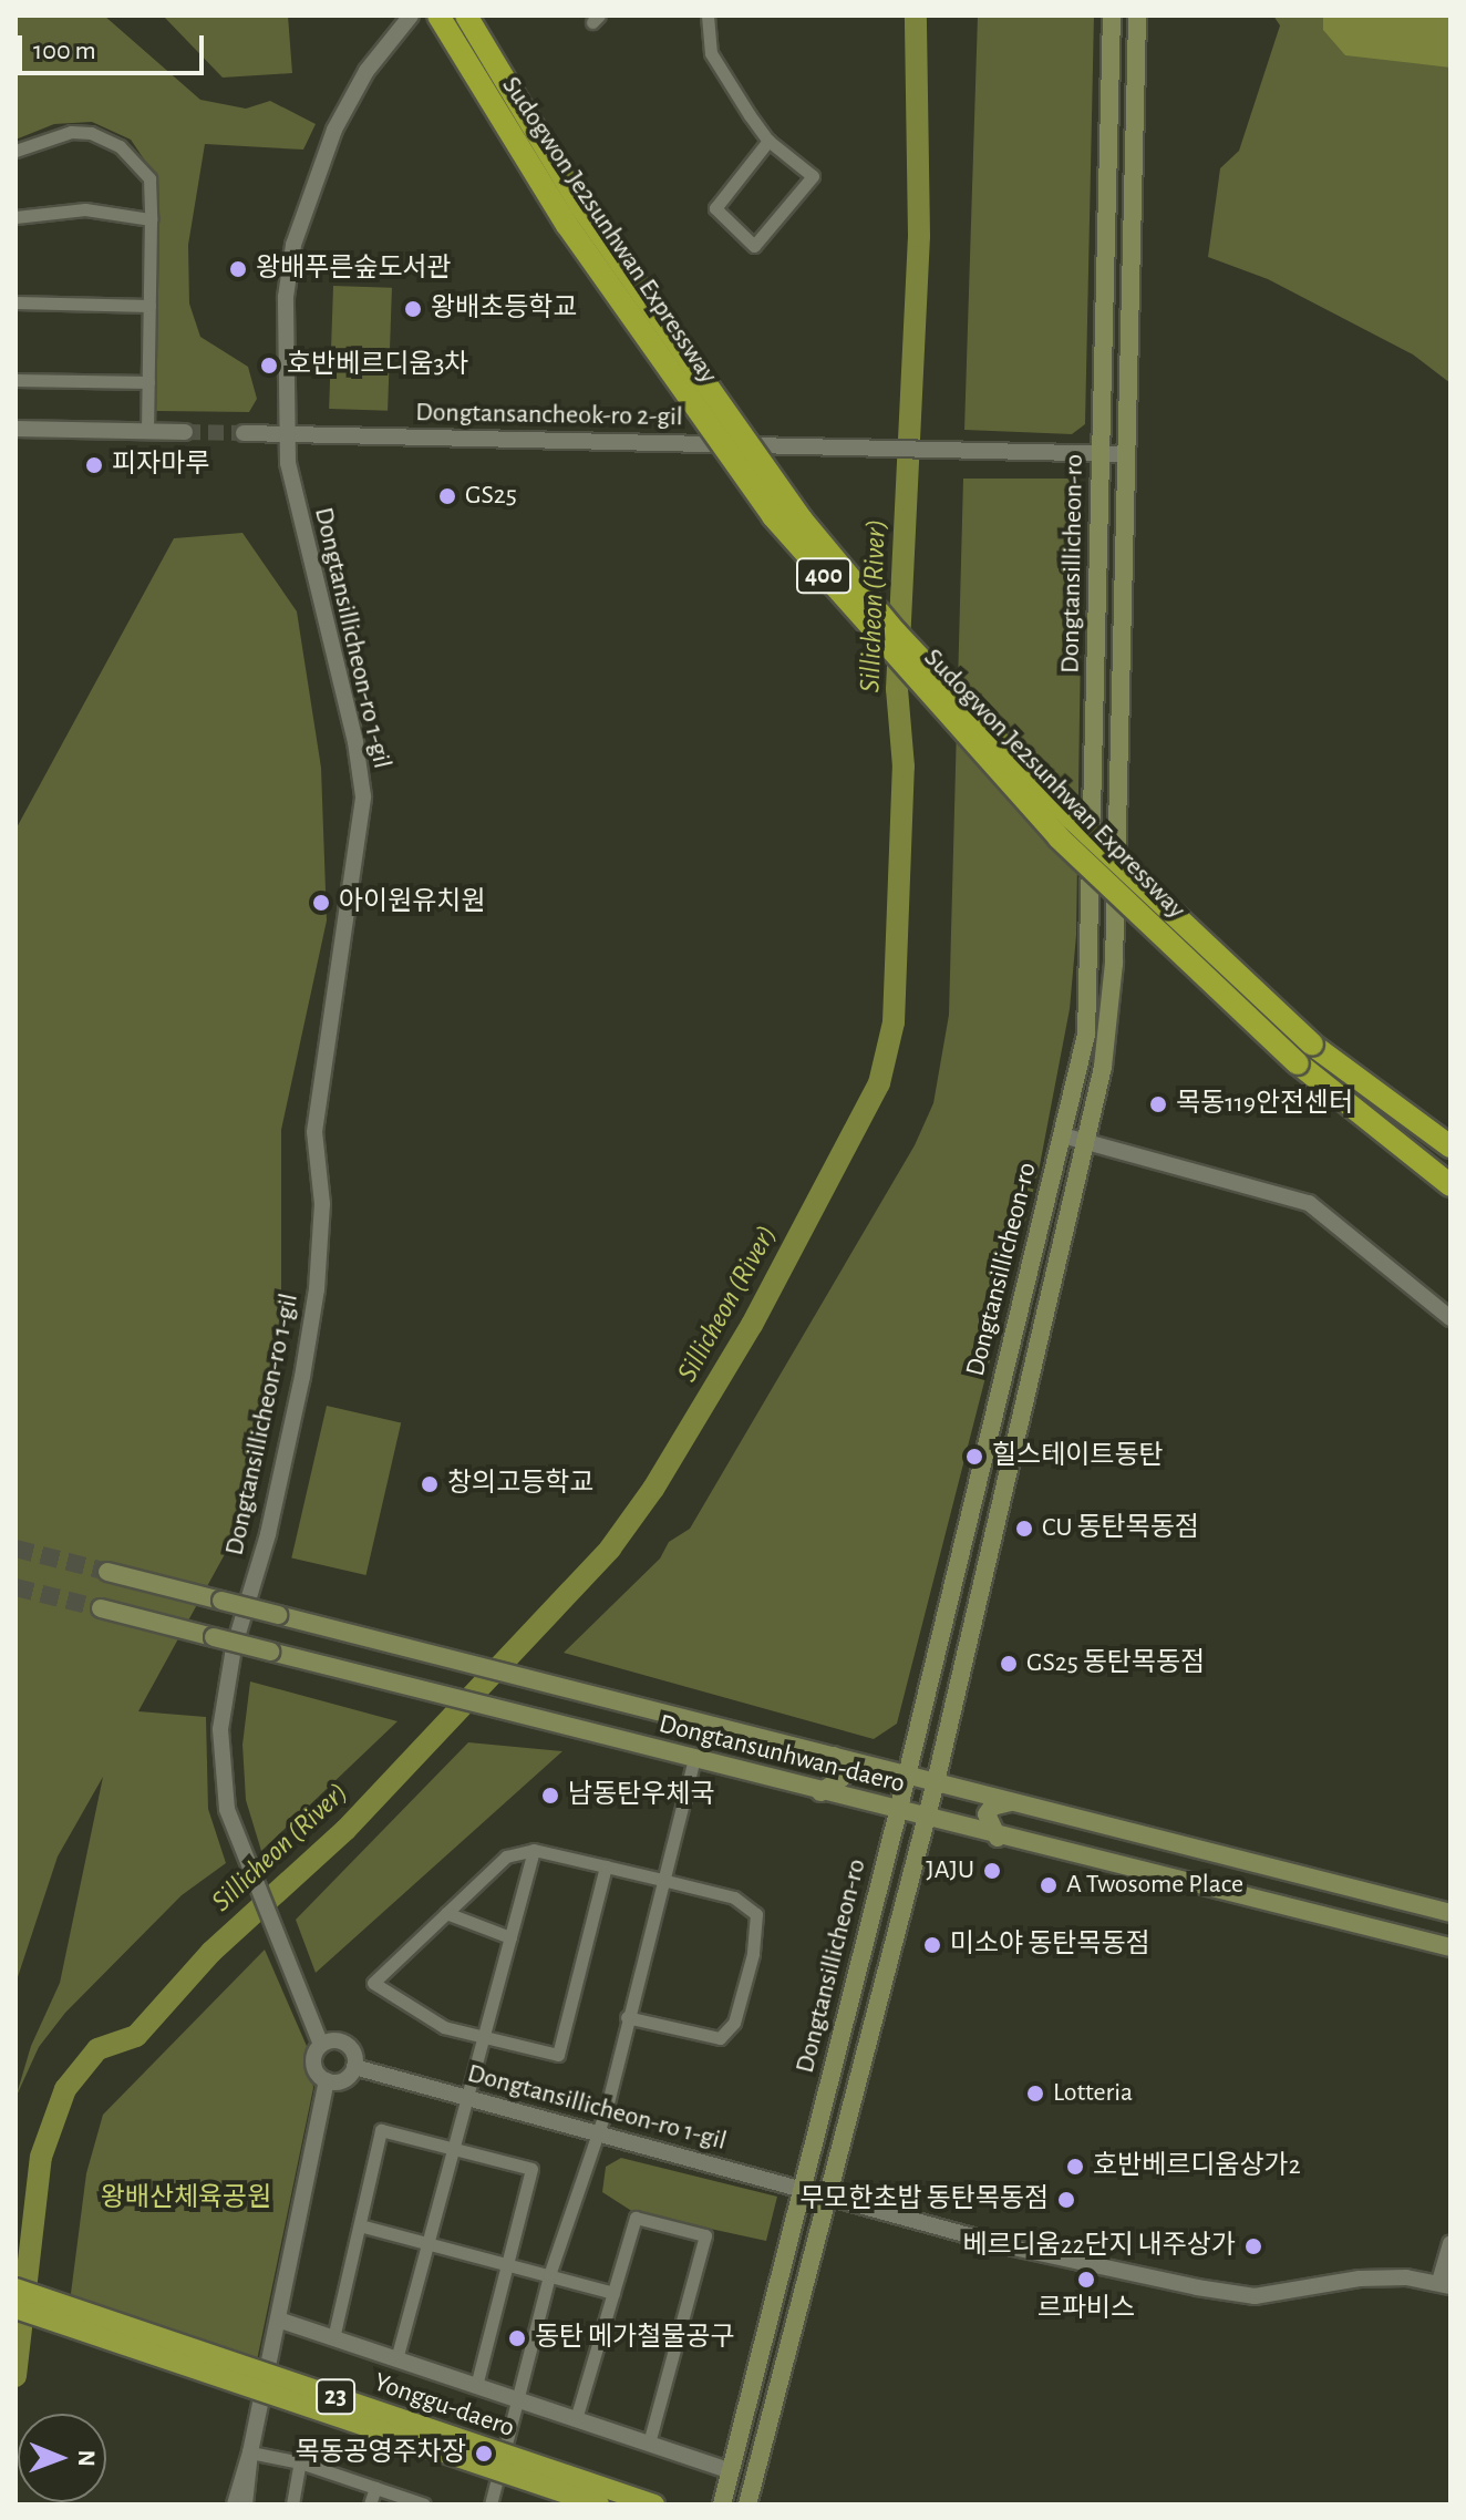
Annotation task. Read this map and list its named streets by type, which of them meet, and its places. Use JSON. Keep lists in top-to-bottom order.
{
  "streets": {
    "highway": [
      "Sudogwon Je2sunhwan Expressway",
      "400",
      "23",
      "Yonggu-daero"
    ],
    "main road": ["Dongtansillicheon-ro", "Dongtansunhwan-daero"],
    "street": ["Dongtansancheok-ro 2-gil", "Dongtansillicheon-ro 1-gil"]
  },
  "crossings": [
    ["Dongtansancheok-ro 2-gil", "Dongtansillicheon-ro"],
    ["Dongtansancheok-ro 2-gil", "Dongtansillicheon-ro 1-gil"],
    ["Dongtansillicheon-ro", "Dongtansillicheon-ro 1-gil"],
    ["Dongtansillicheon-ro", "Dongtansunhwan-daero"]
  ],
  "water": ["Sillicheon (River)"],
  "parks": ["왕배산체육공원"],
  "places": [
    "왕배푸른숲도서관",
    "왕배초등학교",
    "호반베르디움3차",
    "피자마루",
    "GS25",
    "아이원유치원",
    "목동119안전센터",
    "힐스테이트동탄",
    "창의고등학교",
    "CU 동탄목동점",
    "GS25 동탄목동점",
    "남동탄우체국",
    "JAJU",
    "A Twosome Place",
    "미소야 동탄목동점",
    "Lotteria",
    "호반베르디움상가2",
    "무모한초밥 동탄목동점",
    "베르디움22단지 내주상가",
    "르파비스",
    "동탄 메가철물공구",
    "목동공영주차장"
  ],
  "scale_bar": "100 m",
  "north": "right"
}
